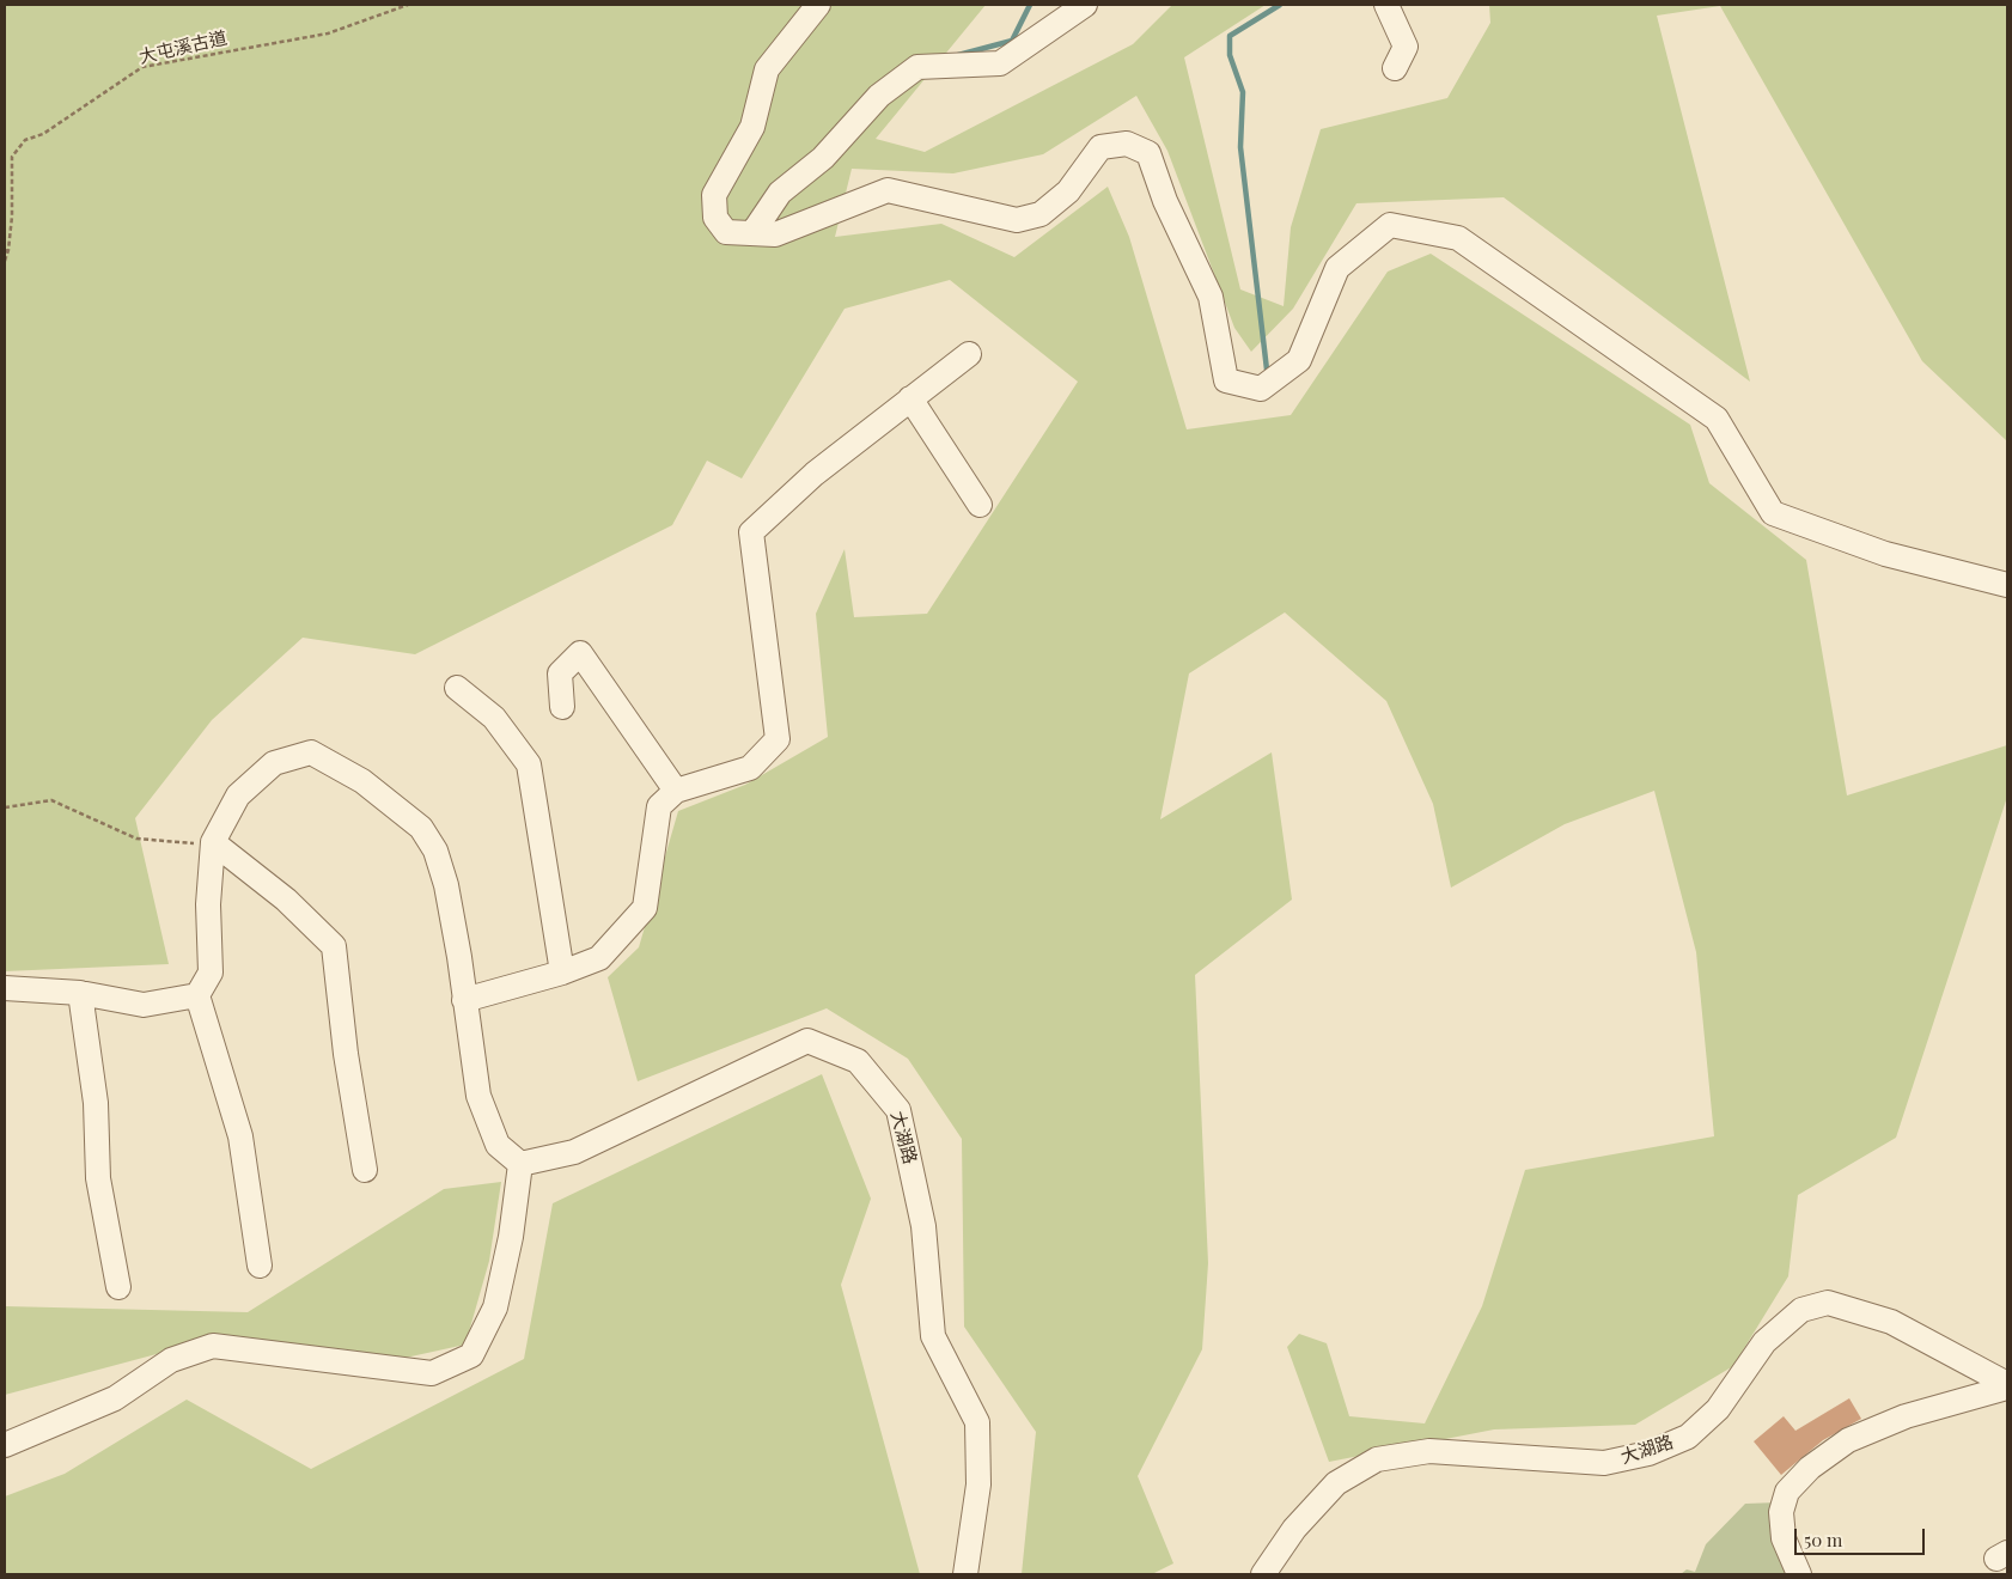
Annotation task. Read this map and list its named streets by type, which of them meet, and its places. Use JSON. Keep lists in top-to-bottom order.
{
  "streets": {
    "street": ["大湖路"],
    "path": ["大屯溪古道"]
  },
  "scale_bar": "50 m"
}
